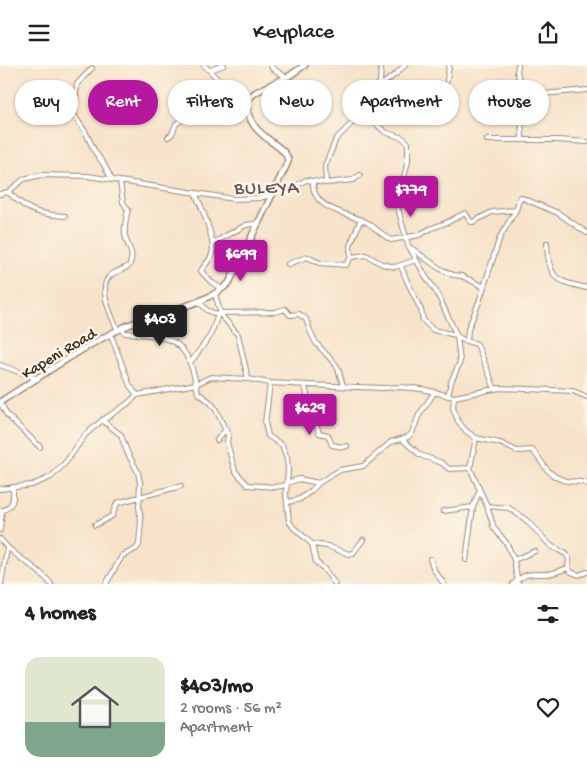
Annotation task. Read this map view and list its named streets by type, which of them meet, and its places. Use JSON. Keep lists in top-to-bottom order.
{
  "streets": {
    "main road": ["Kapeni Road"]
  },
  "districts": ["BULEYA"],
  "page": {
    "header": "Keyplace",
    "chip": [
      "Buy",
      "Rent",
      "Filters",
      "New",
      "Apartment",
      "House"
    ],
    "price": [
      "$779",
      "$699",
      "$403",
      "$629"
    ],
    "heading": "4 homes",
    "list": [
      {
        "name": "$403/mo",
        "note": "2 rooms · 56 m² · Apartment"
      }
    ]
  }
}
